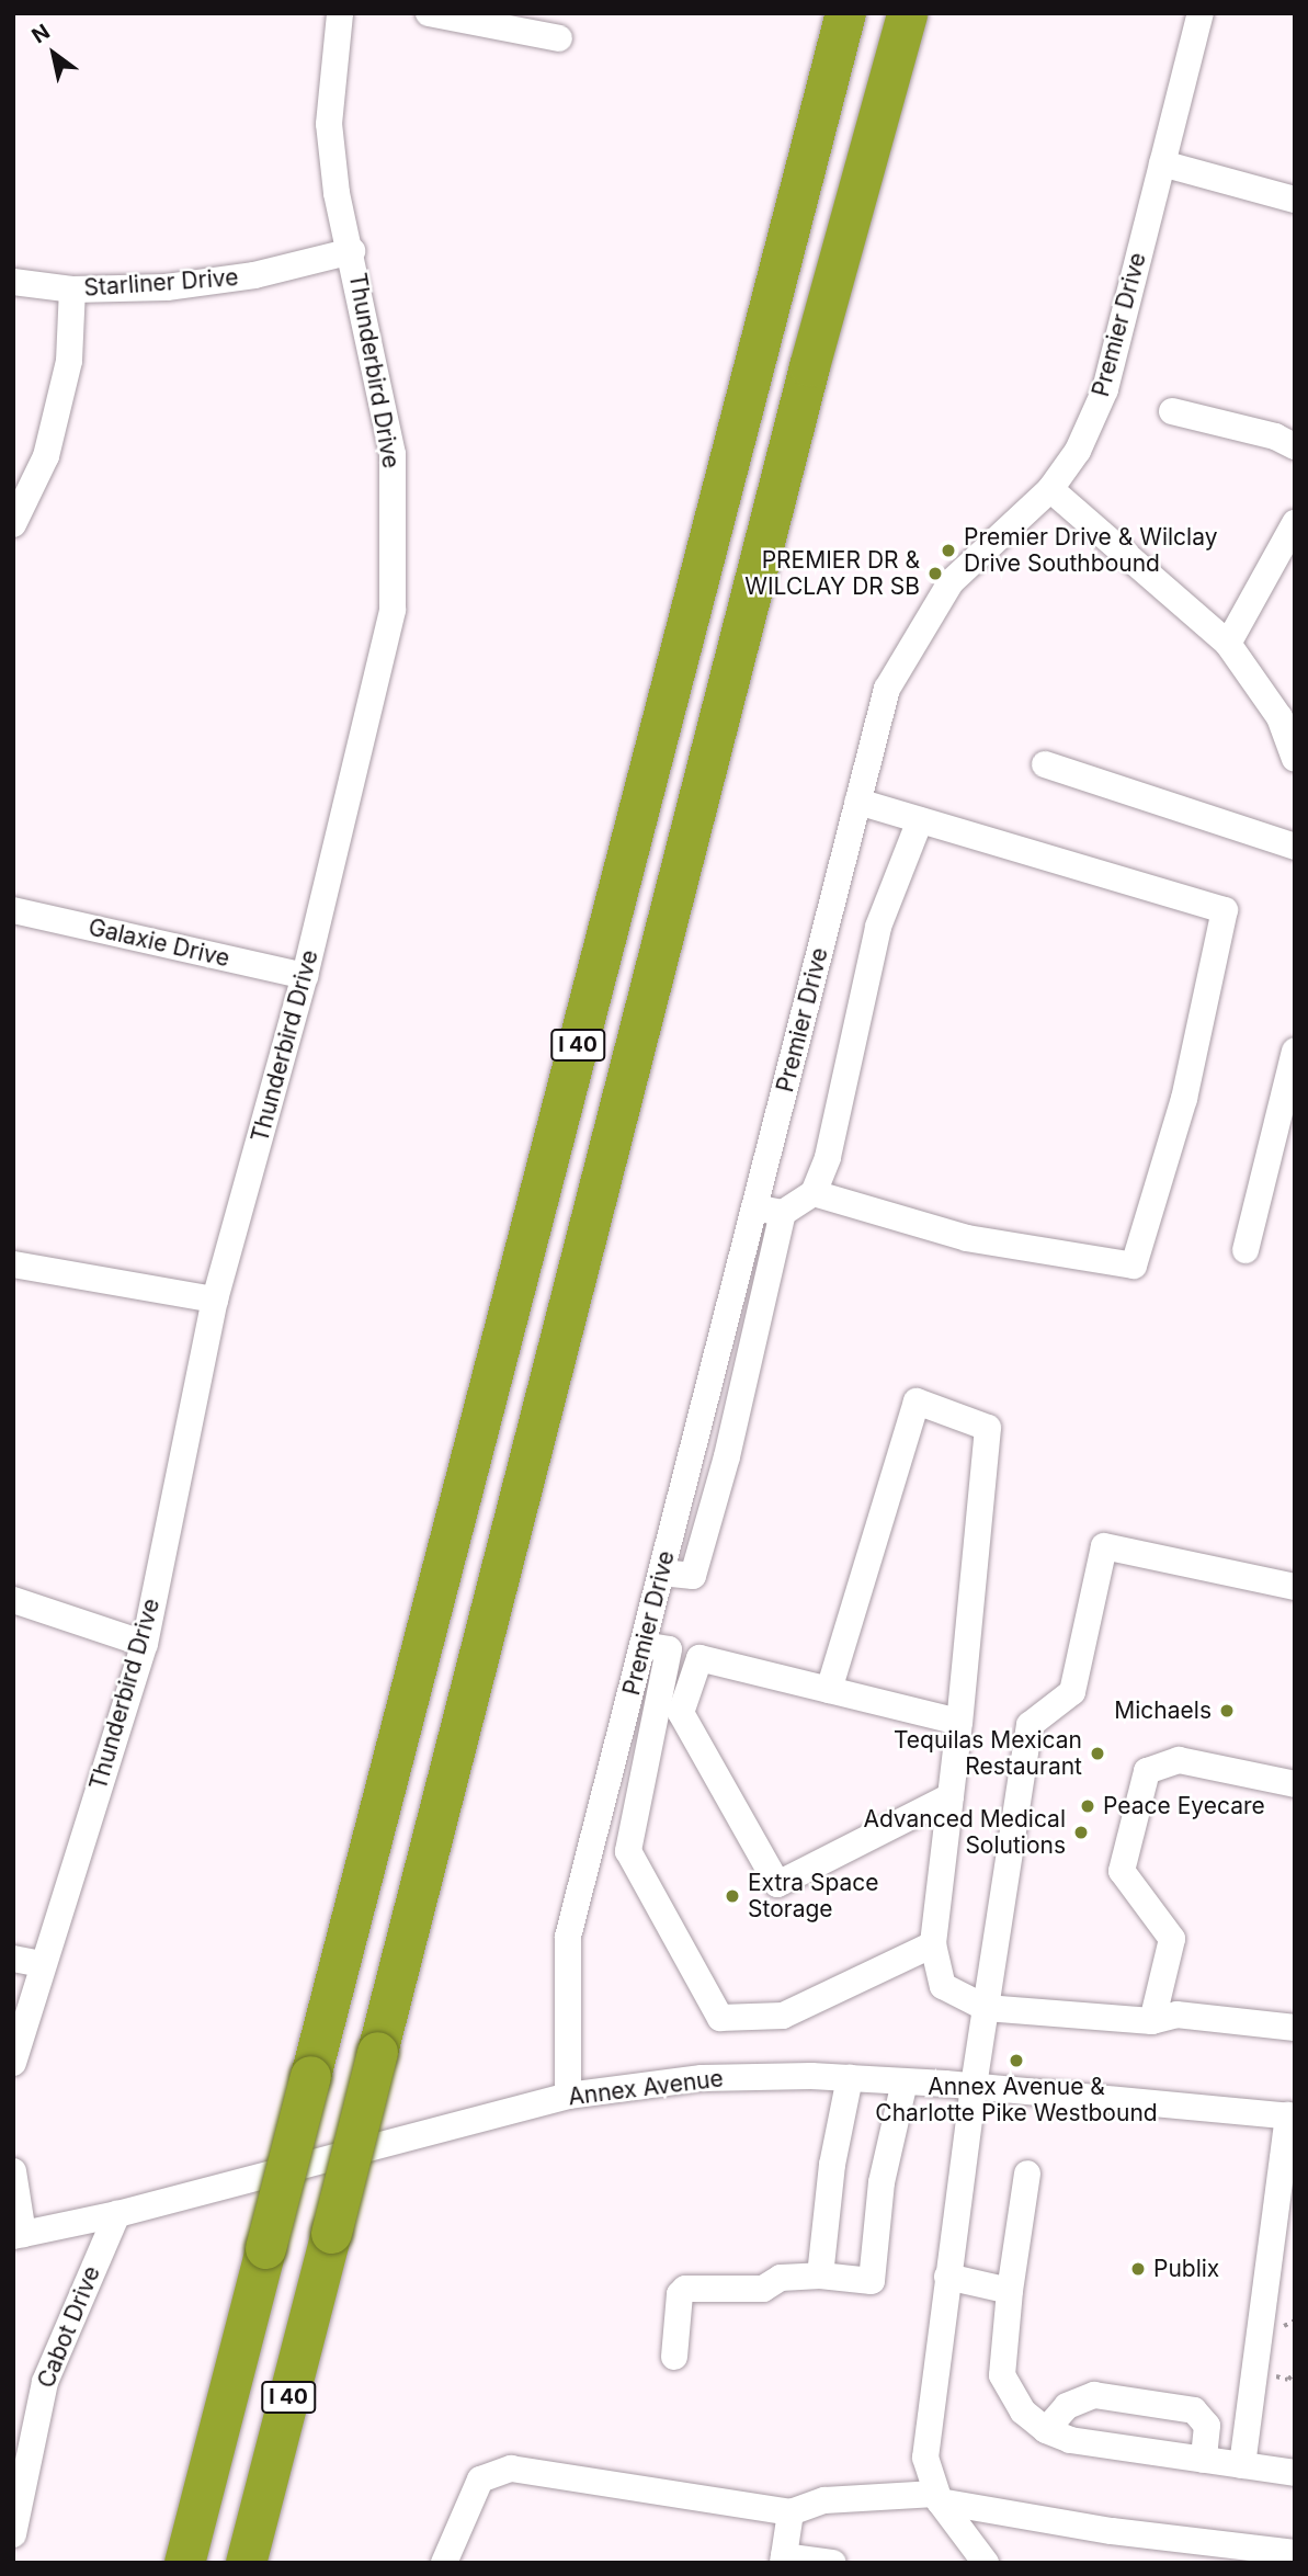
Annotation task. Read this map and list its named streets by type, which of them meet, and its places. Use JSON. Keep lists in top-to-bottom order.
{
  "streets": {
    "highway": ["I 40"],
    "street": [
      "Starliner Drive",
      "Premier Drive",
      "Thunderbird Drive",
      "Galaxie Drive",
      "Annex Avenue",
      "Cabot Drive"
    ]
  },
  "crossings": [
    ["Starliner Drive", "Thunderbird Drive"],
    ["Premier Drive", "Annex Avenue"],
    ["Thunderbird Drive", "Galaxie Drive"],
    ["Annex Avenue", "Cabot Drive"]
  ],
  "places": [
    "Premier Drive & Wilclay Drive Southbound",
    "PREMIER DR & WILCLAY DR SB",
    "Michaels",
    "Tequilas Mexican Restaurant",
    "Peace Eyecare",
    "Advanced Medical Solutions",
    "Extra Space Storage",
    "Annex Avenue & Charlotte Pike Westbound",
    "Publix"
  ],
  "north": "top left"
}
